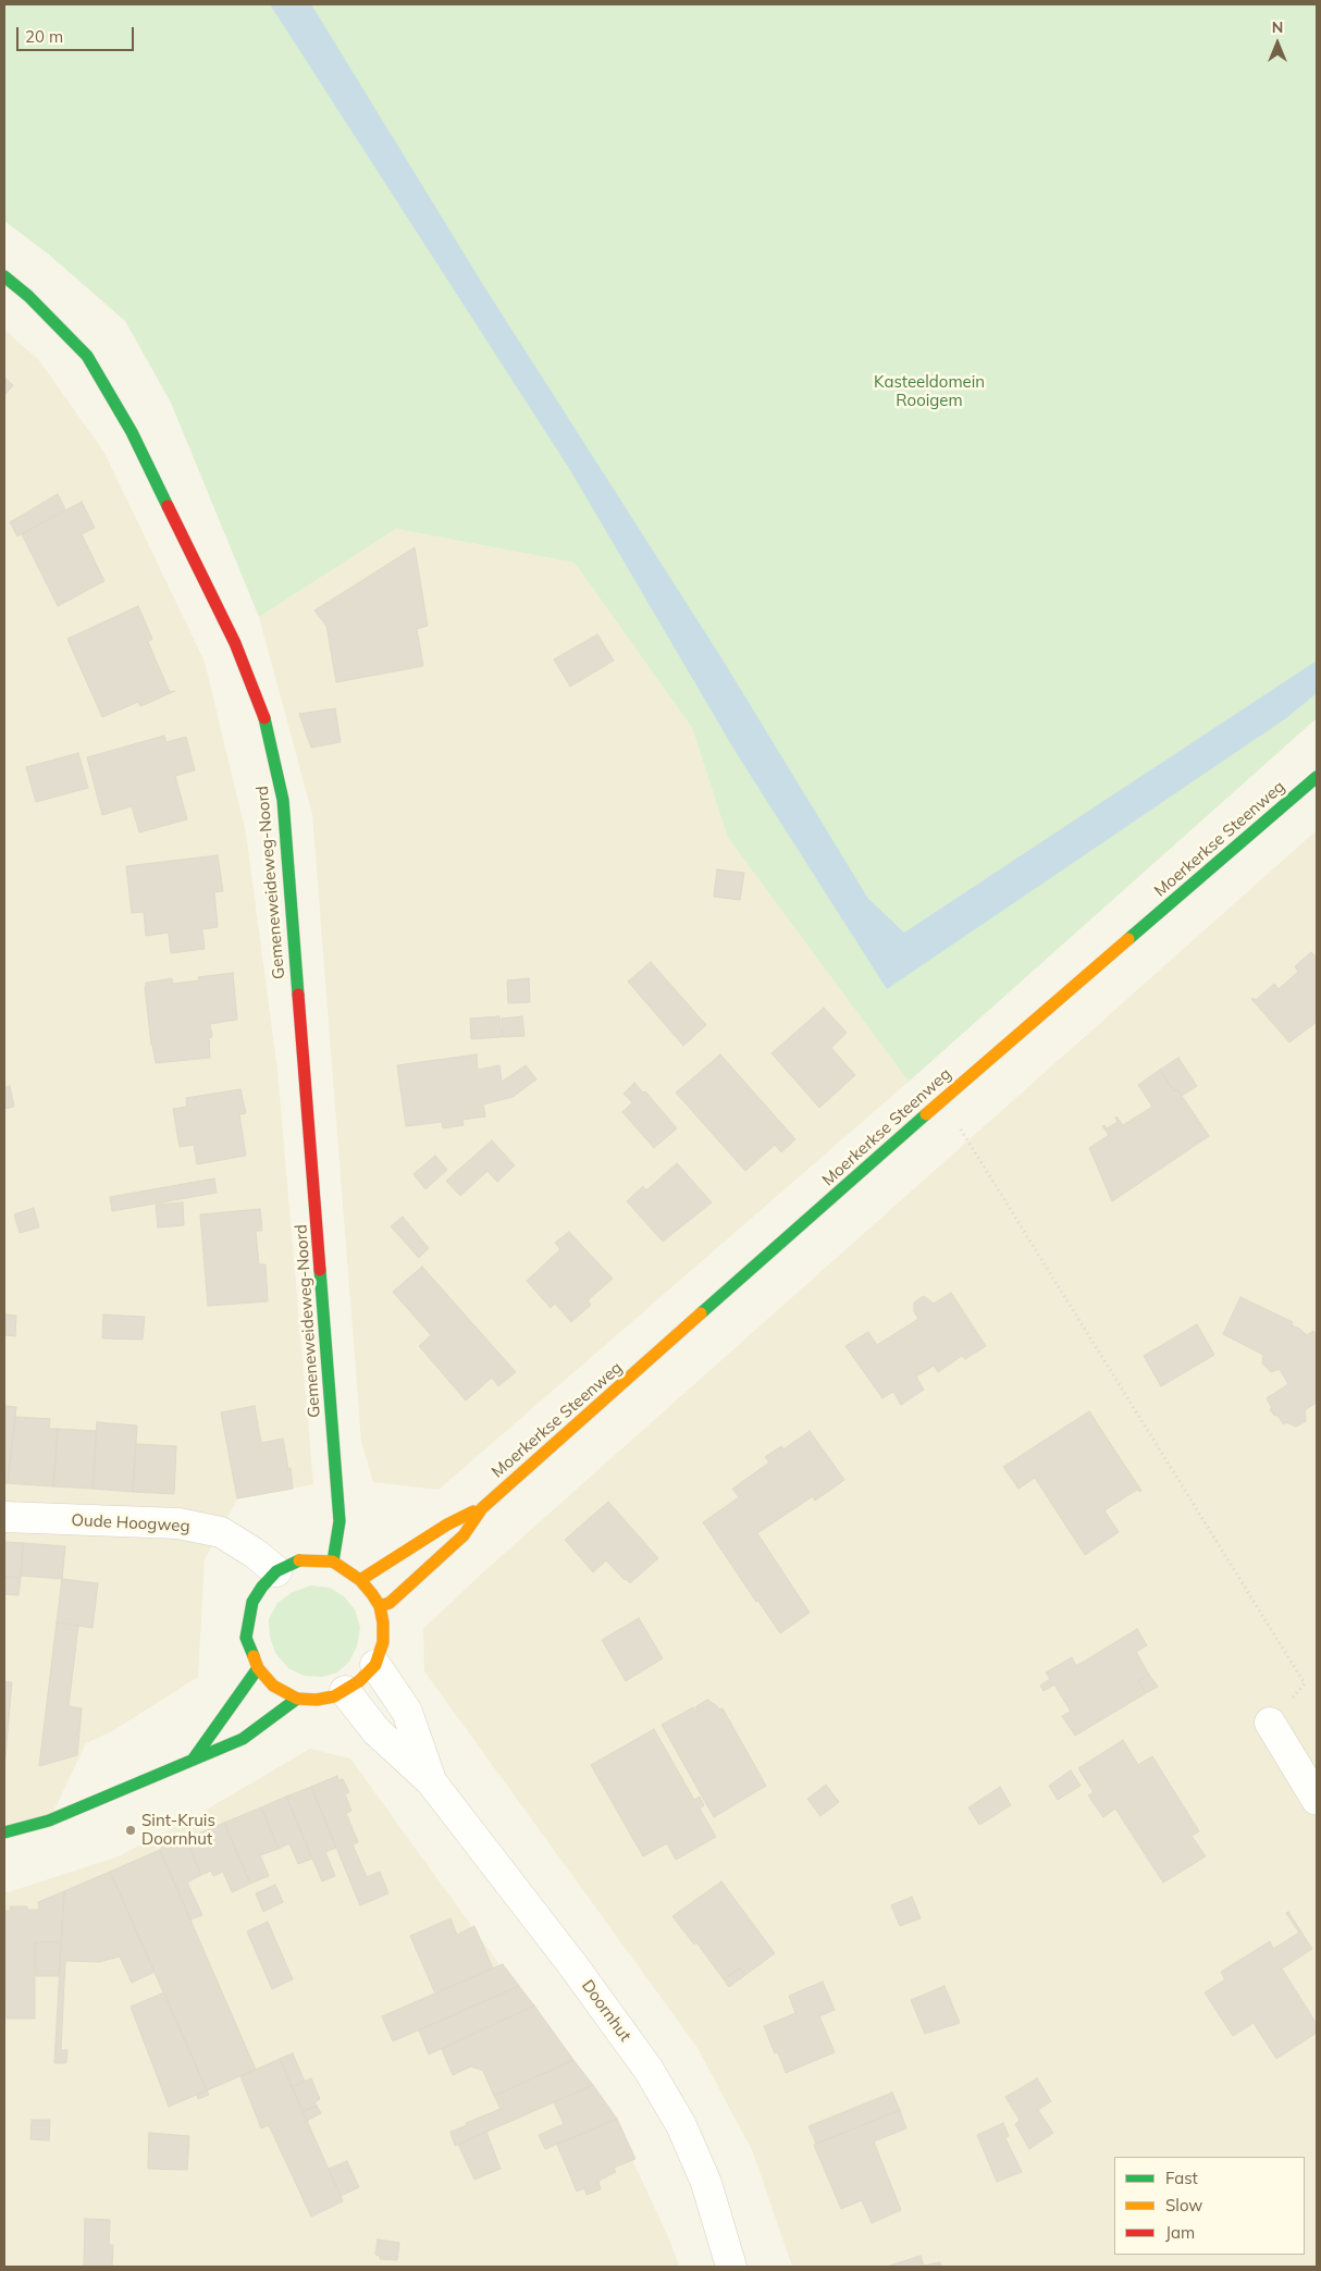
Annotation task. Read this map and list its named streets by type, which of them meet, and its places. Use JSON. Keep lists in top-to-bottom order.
{
  "streets": {
    "street": [
      "Moerkerkse Steenweg",
      "Gemeneweideweg-Noord",
      "Oude Hoogweg",
      "Doornhut"
    ]
  },
  "crossings": [
    ["Moerkerkse Steenweg", "Gemeneweideweg-Noord"],
    ["Moerkerkse Steenweg", "Oude Hoogweg"],
    ["Moerkerkse Steenweg", "Doornhut"],
    ["Gemeneweideweg-Noord", "Oude Hoogweg"],
    ["Gemeneweideweg-Noord", "Doornhut"],
    ["Oude Hoogweg", "Doornhut"]
  ],
  "parks": ["Kasteeldomein Rooigem"],
  "places": ["Sint-Kruis Doornhut"],
  "legend": ["Fast", "Slow", "Jam"],
  "scale_bar": "20 m",
  "north": "top"
}
